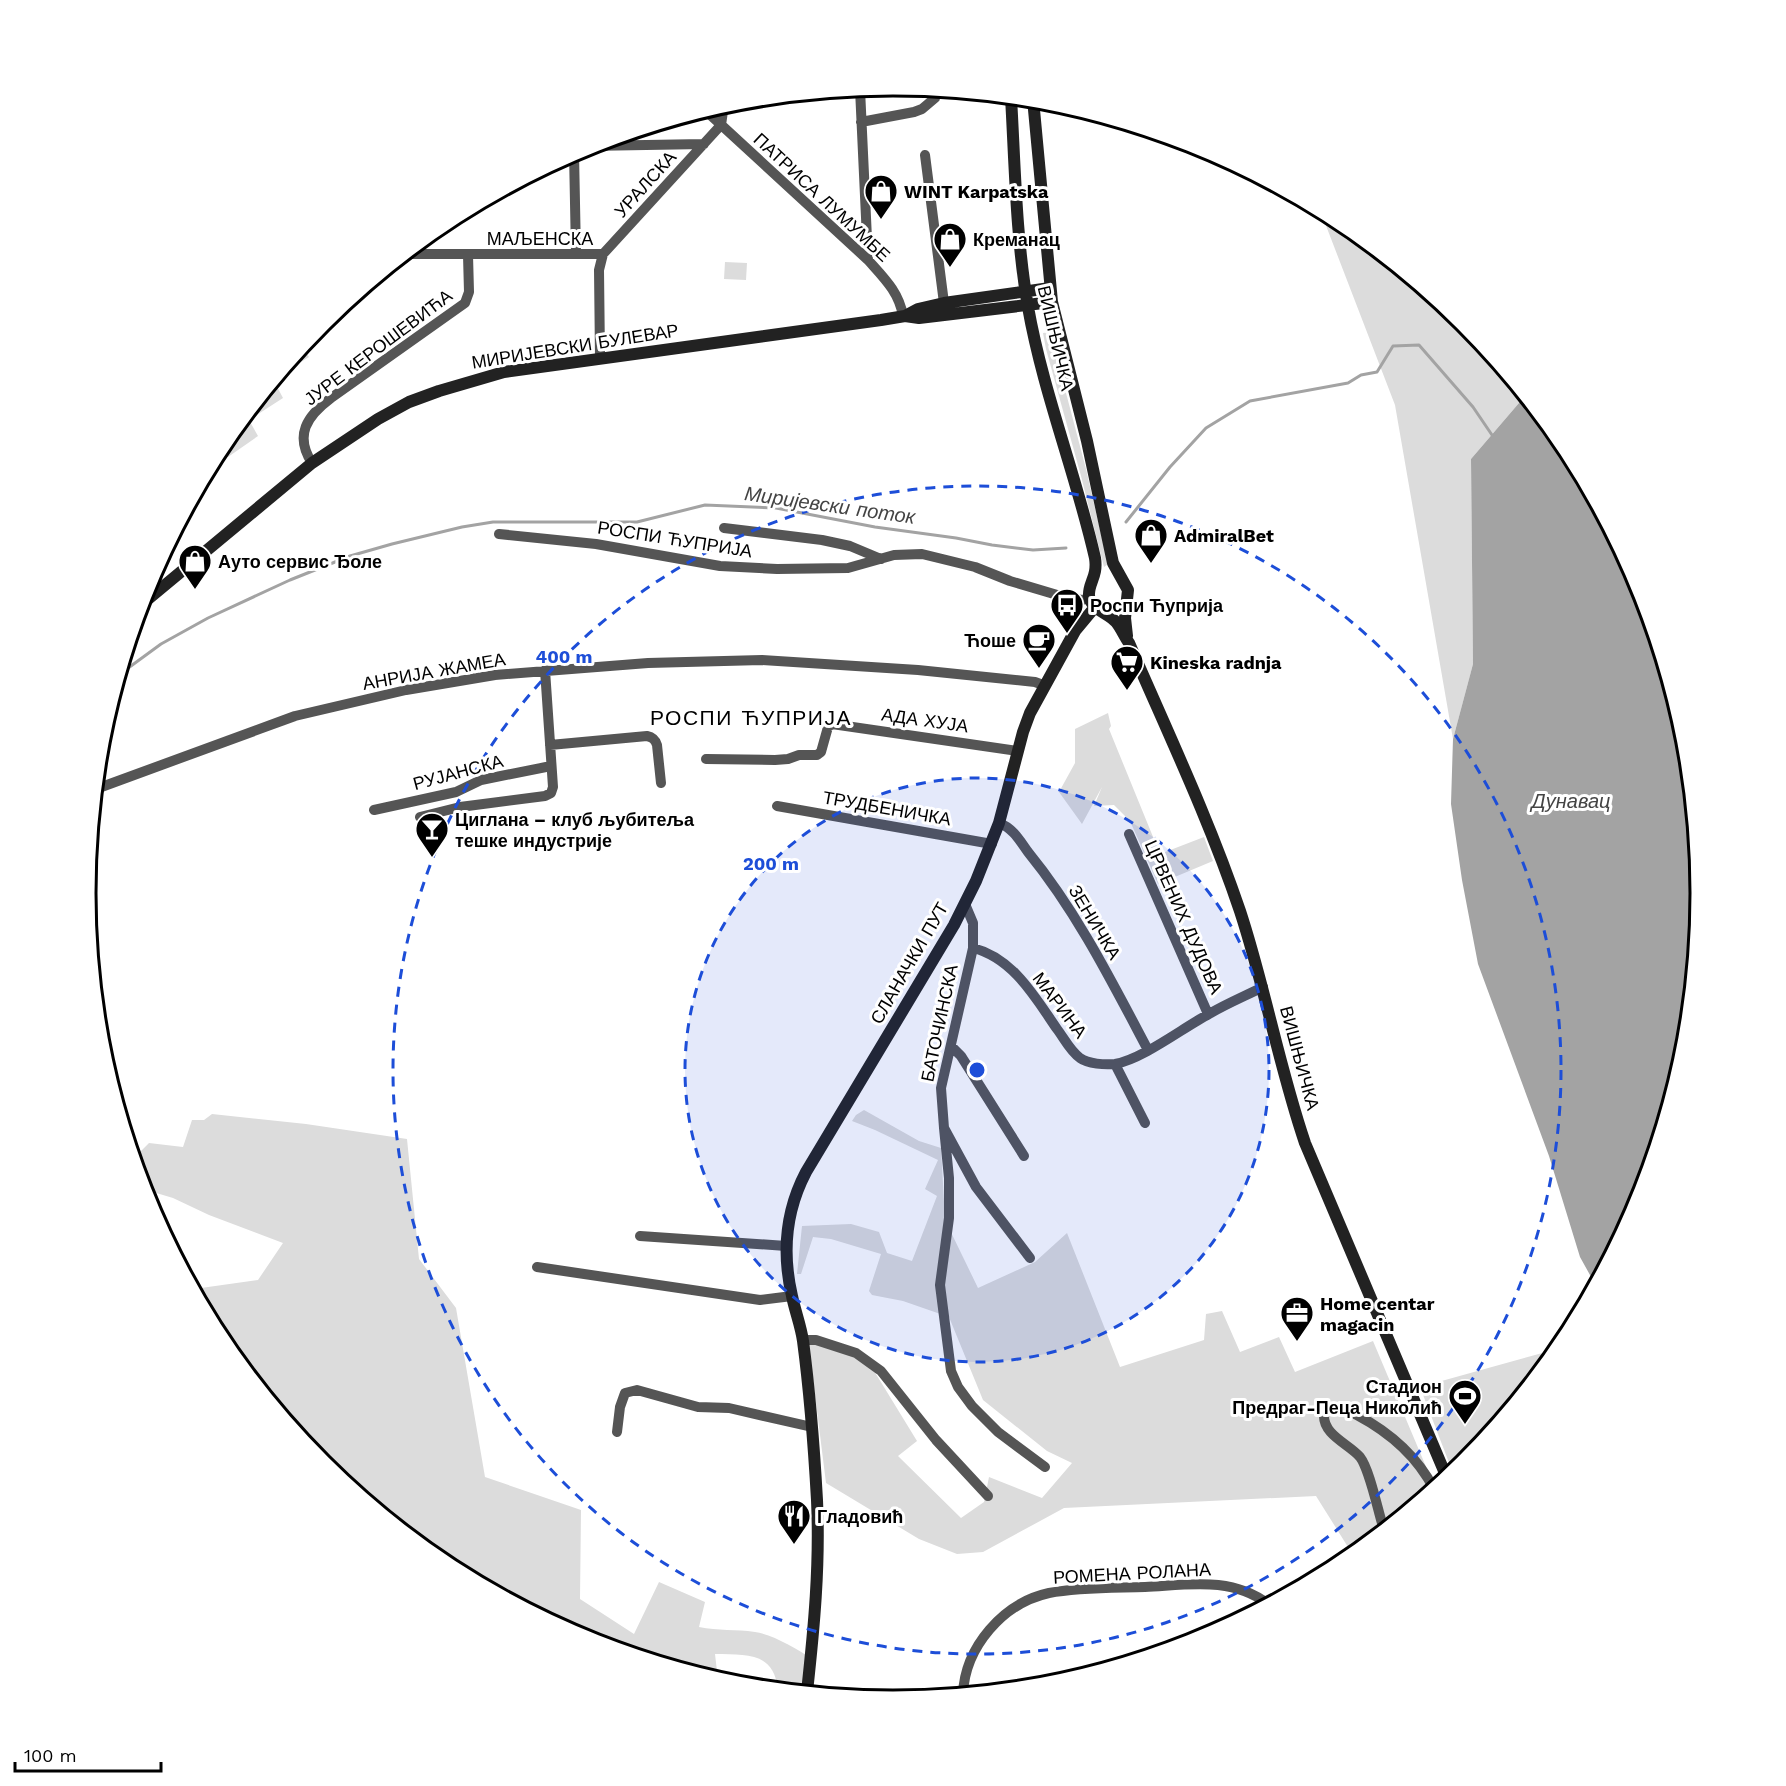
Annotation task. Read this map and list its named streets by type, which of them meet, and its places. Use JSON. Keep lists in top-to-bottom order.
{
  "streets": {
    "street": [
      "УРАЛСКА",
      "ПАТРИСА ЛУМУМБЕ",
      "МАЉЕНСКА",
      "ВИШЊИЧКА",
      "МИРИЈЕВСКИ БУЛЕВАР",
      "ЈУРЕ КЕРОШЕВИЋА",
      "РОСПИ ЋУПРИЈА",
      "АНРИЈА ЖАМЕА",
      "АДА ХУЈА",
      "РУЈАНСКА",
      "ТРУДБЕНИЧКА",
      "ЦРВЕНИХ ДУДОВА",
      "ЗЕНИЧКА",
      "СЛАНАЧКИ ПУТ",
      "МАРИНА",
      "БАТОЧИНСКА",
      "РОМЕНА РОЛАНА"
    ]
  },
  "crossings": [
    ["УРАЛСКА", "ПАТРИСА ЛУМУМБЕ"],
    ["УРАЛСКА", "МАЉЕНСКА"],
    ["ПАТРИСА ЛУМУМБЕ", "МИРИЈЕВСКИ БУЛЕВАР"],
    ["МАЉЕНСКА", "ЈУРЕ КЕРОШЕВИЋА"],
    ["ВИШЊИЧКА", "МИРИЈЕВСКИ БУЛЕВАР"],
    ["ВИШЊИЧКА", "РОСПИ ЋУПРИЈА"],
    ["ВИШЊИЧКА", "СЛАНАЧКИ ПУТ"],
    ["ВИШЊИЧКА", "МАРИНА"],
    ["МИРИЈЕВСКИ БУЛЕВАР", "ЈУРЕ КЕРОШЕВИЋА"],
    ["РОСПИ ЋУПРИЈА", "СЛАНАЧКИ ПУТ"],
    ["АНРИЈА ЖАМЕА", "СЛАНАЧКИ ПУТ"],
    ["АДА ХУЈА", "СЛАНАЧКИ ПУТ"],
    ["ТРУДБЕНИЧКА", "СЛАНАЧКИ ПУТ"],
    ["ЦРВЕНИХ ДУДОВА", "МАРИНА"],
    ["ЗЕНИЧКА", "СЛАНАЧКИ ПУТ"],
    ["ЗЕНИЧКА", "МАРИНА"],
    ["МАРИНА", "БАТОЧИНСКА"]
  ],
  "districts": ["РОСПИ ЋУПРИЈА"],
  "water": ["Миријевски поток", "Дунавац"],
  "places": {
    "shop": [
      "WINT Karpatska",
      "Креманац",
      "AdmiralBet",
      "Ауто сервис Ђоле"
    ],
    "bus stop": ["Роспи Ћуприја"],
    "cafe": ["Ћоше"],
    "supermarket": ["Kineska radnja"],
    "bar": ["Циглана – клуб љубитеља тешке индустрије"],
    "office": ["Home centar magacin"],
    "sports": ["Стадион Предраг-Пеца Николић"],
    "restaurant": ["Гладовић"]
  },
  "scale_bar": "100 m",
  "rings": ["400 m", "200 m"]
}
